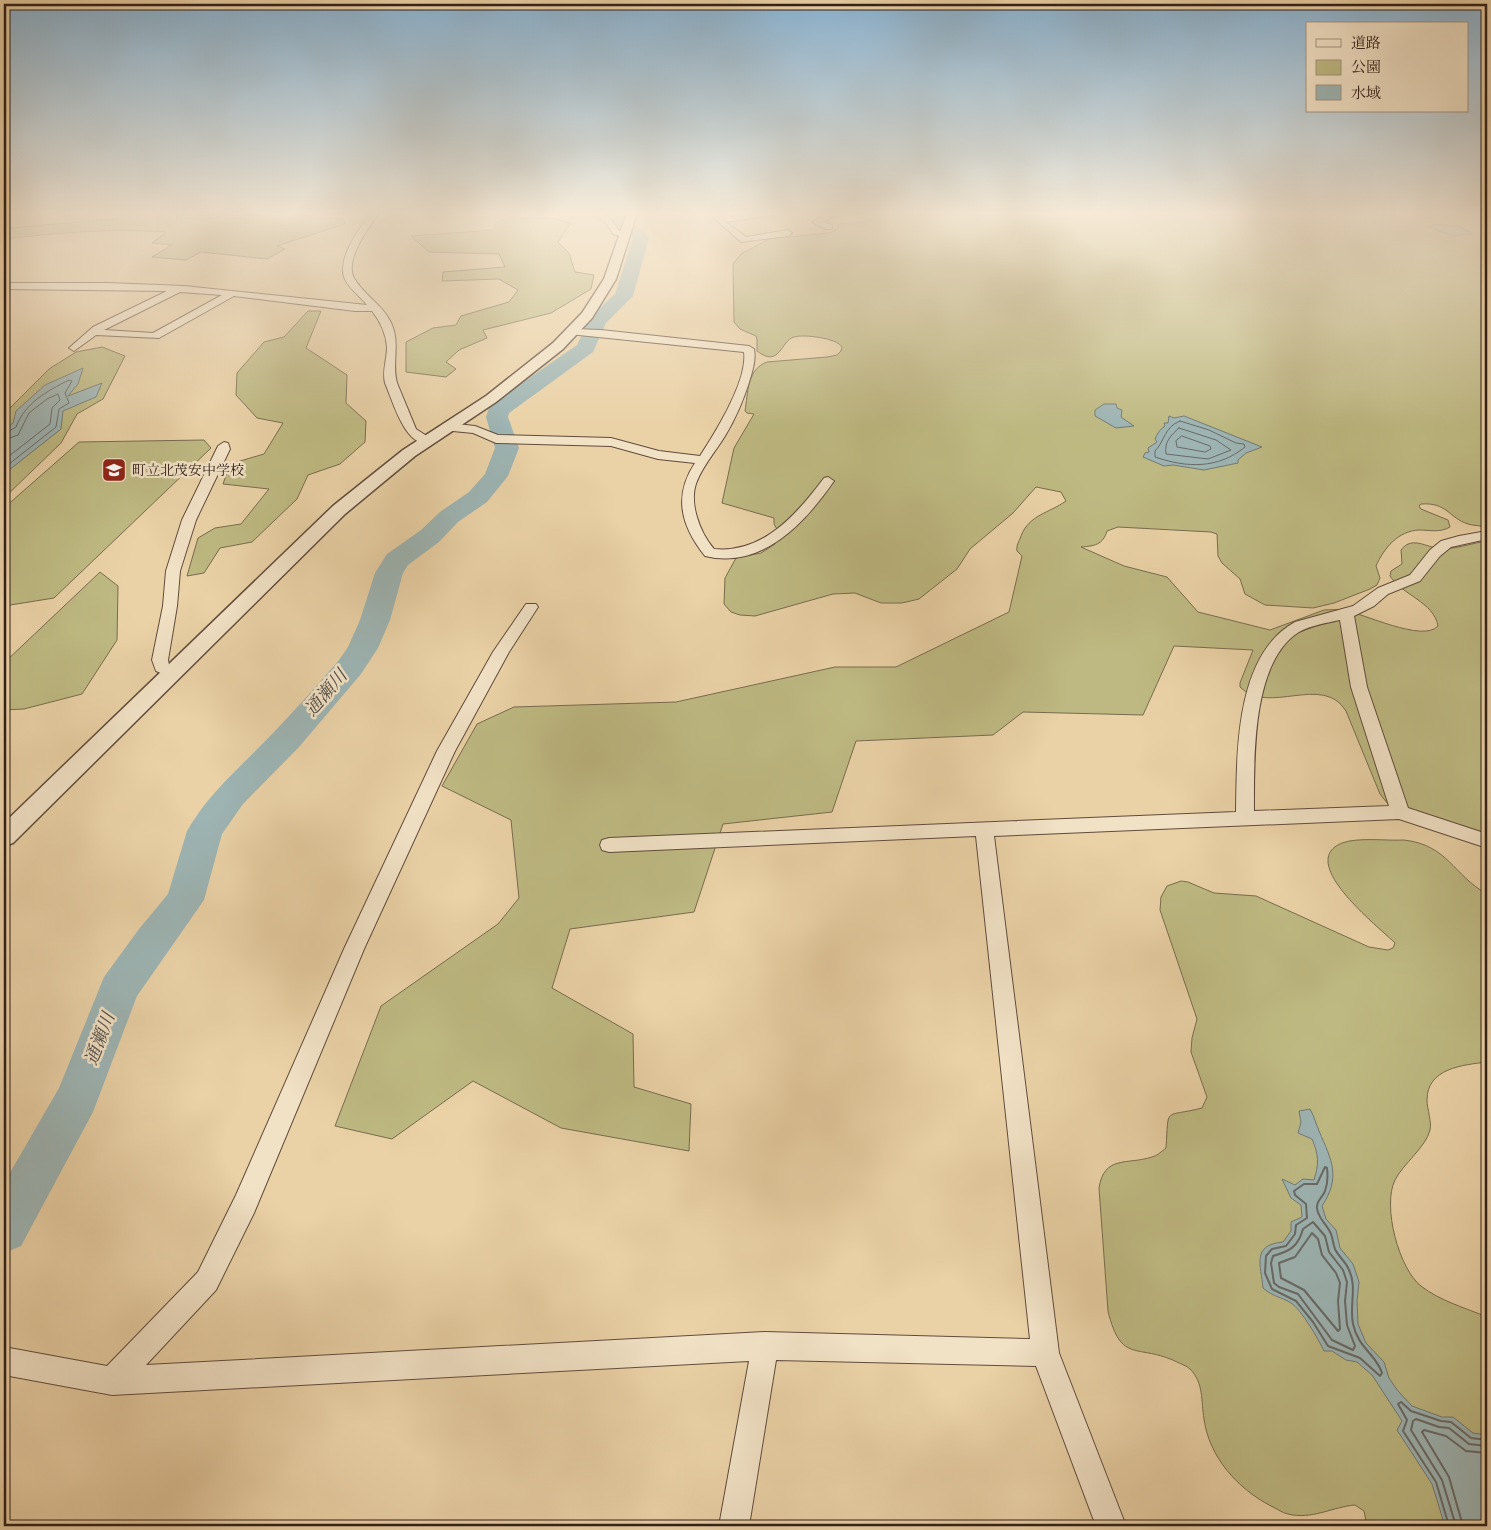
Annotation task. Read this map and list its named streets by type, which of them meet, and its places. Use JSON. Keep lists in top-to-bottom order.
{
  "water": ["通瀬川"],
  "places": {
    "school or university": ["町立北茂安中学校"]
  },
  "legend": ["道路", "公園", "水域"]
}
